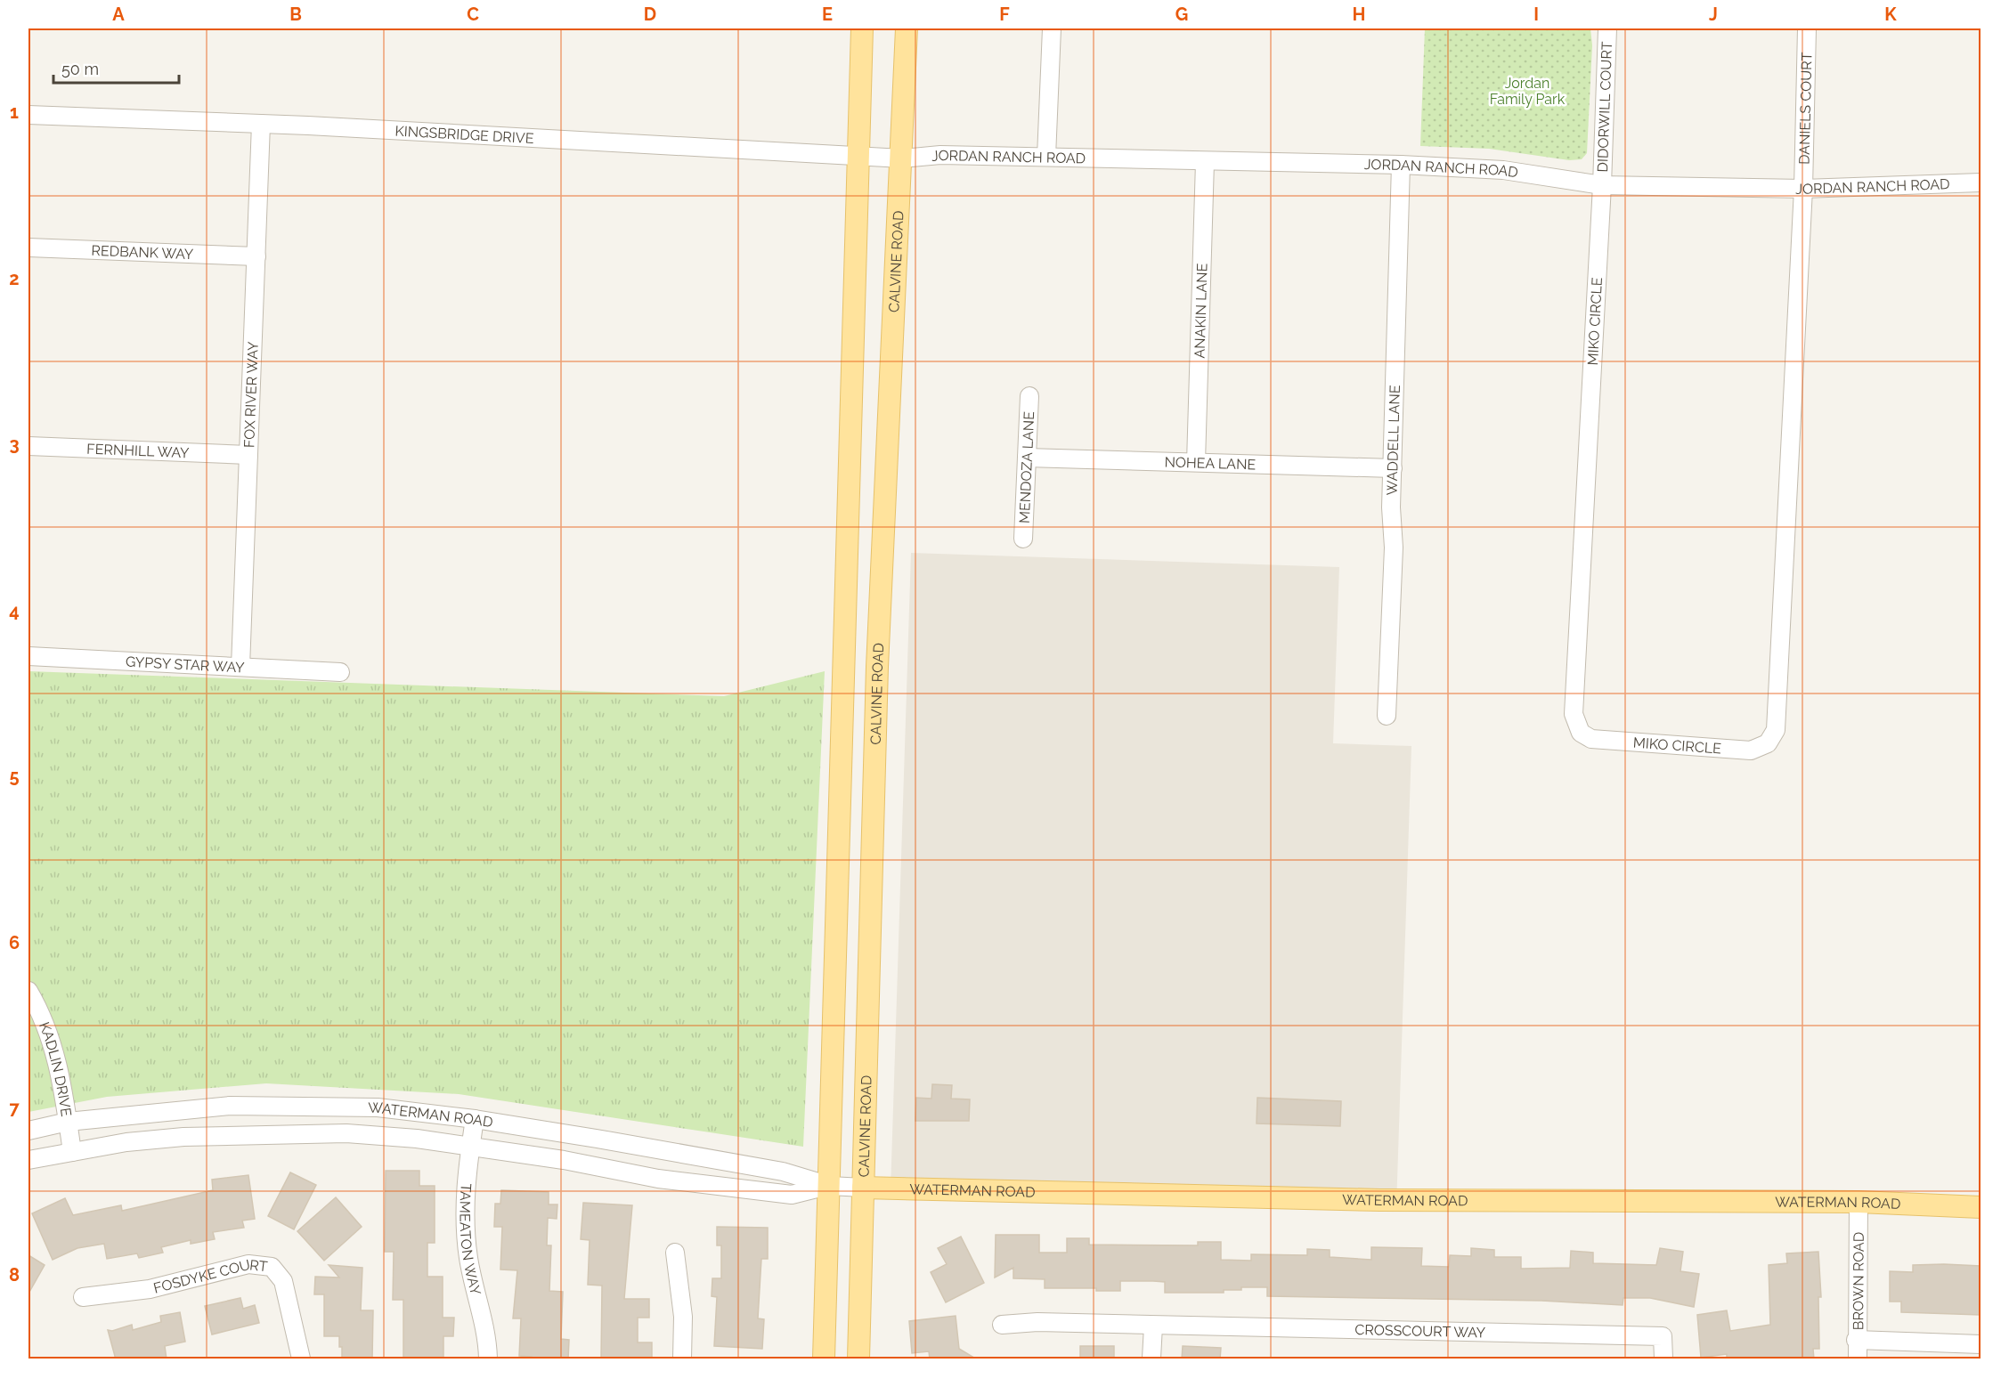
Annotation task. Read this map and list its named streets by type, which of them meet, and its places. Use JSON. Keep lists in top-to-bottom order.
{
  "streets": {
    "main road": ["CALVINE ROAD", "WATERMAN ROAD"],
    "street": [
      "DIDORWILL COURT",
      "DANIELS COURT",
      "KINGSBRIDGE DRIVE",
      "JORDAN RANCH ROAD",
      "REDBANK WAY",
      "ANAKIN LANE",
      "MIKO CIRCLE",
      "FOX RIVER WAY",
      "WADDELL LANE",
      "FERNHILL WAY",
      "NOHEA LANE",
      "MENDOZA LANE",
      "GYPSY STAR WAY",
      "KADLIN DRIVE",
      "TAMEATON WAY",
      "FOSDYKE COURT",
      "BROWN ROAD",
      "CROSSCOURT WAY"
    ]
  },
  "crossings": [
    ["DIDORWILL COURT", "JORDAN RANCH ROAD"],
    ["DIDORWILL COURT", "MIKO CIRCLE"],
    ["DANIELS COURT", "JORDAN RANCH ROAD"],
    ["DANIELS COURT", "MIKO CIRCLE"],
    ["KINGSBRIDGE DRIVE", "JORDAN RANCH ROAD"],
    ["KINGSBRIDGE DRIVE", "CALVINE ROAD"],
    ["KINGSBRIDGE DRIVE", "FOX RIVER WAY"],
    ["JORDAN RANCH ROAD", "CALVINE ROAD"],
    ["JORDAN RANCH ROAD", "ANAKIN LANE"],
    ["JORDAN RANCH ROAD", "MIKO CIRCLE"],
    ["JORDAN RANCH ROAD", "WADDELL LANE"],
    ["REDBANK WAY", "FOX RIVER WAY"],
    ["CALVINE ROAD", "WATERMAN ROAD"],
    ["ANAKIN LANE", "NOHEA LANE"],
    ["FOX RIVER WAY", "FERNHILL WAY"],
    ["FOX RIVER WAY", "GYPSY STAR WAY"],
    ["WADDELL LANE", "NOHEA LANE"],
    ["NOHEA LANE", "MENDOZA LANE"],
    ["KADLIN DRIVE", "WATERMAN ROAD"],
    ["WATERMAN ROAD", "TAMEATON WAY"],
    ["WATERMAN ROAD", "BROWN ROAD"]
  ],
  "parks": ["Jordan Family Park"],
  "scale_bar": "50 m",
  "grid": {
    "columns": [
      "A",
      "B",
      "C",
      "D",
      "E",
      "F",
      "G",
      "H",
      "I",
      "J",
      "K"
    ],
    "rows": [
      "1",
      "2",
      "3",
      "4",
      "5",
      "6",
      "7",
      "8"
    ]
  }
}
